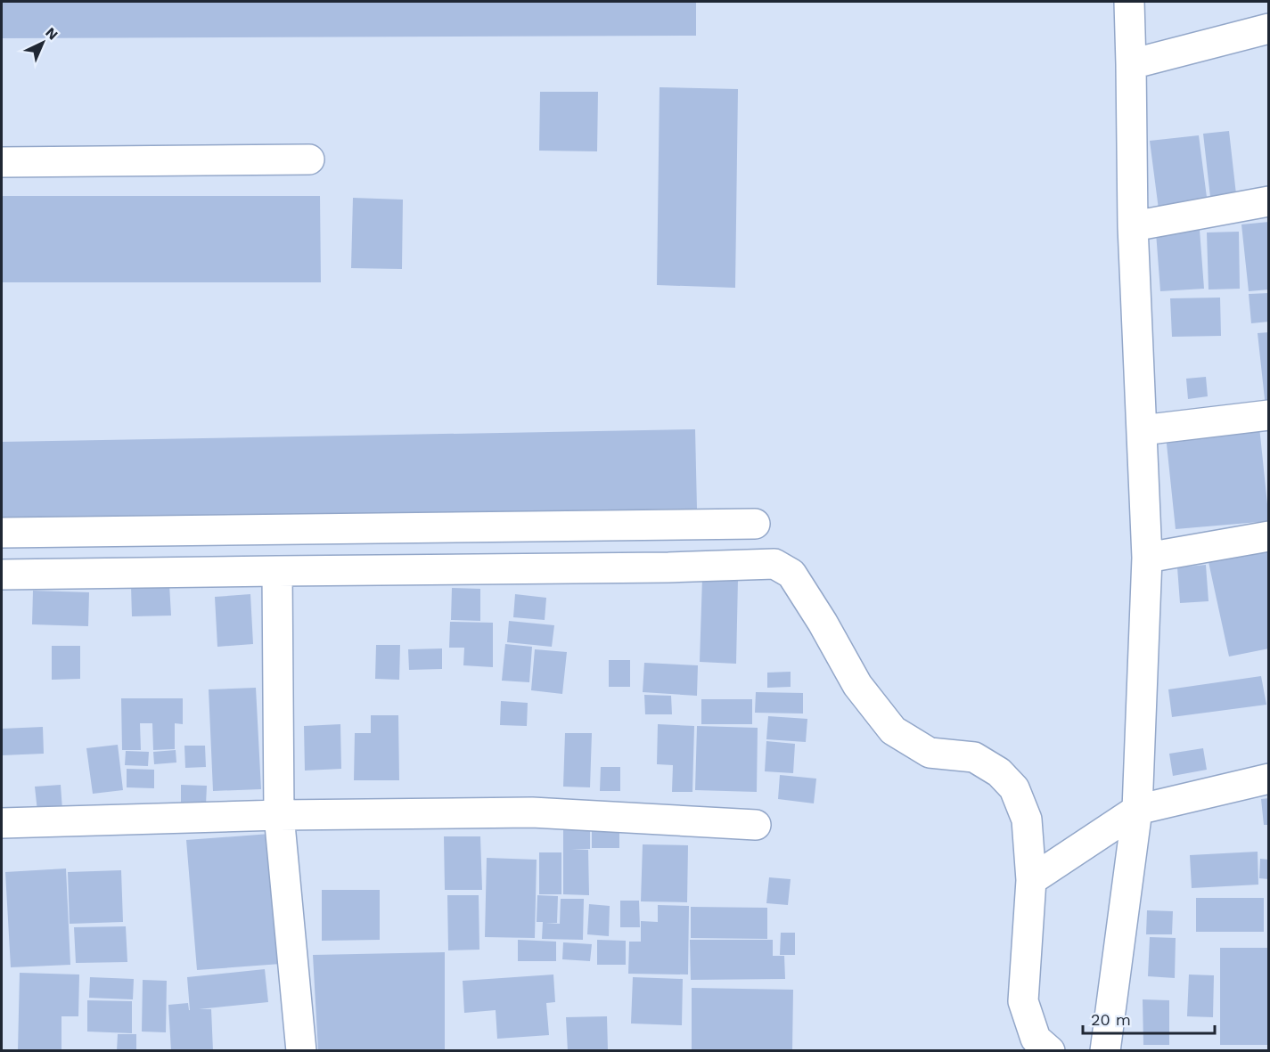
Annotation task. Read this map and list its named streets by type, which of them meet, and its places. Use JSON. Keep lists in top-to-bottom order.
{
  "scale_bar": "20 m",
  "north": "top right"
}
